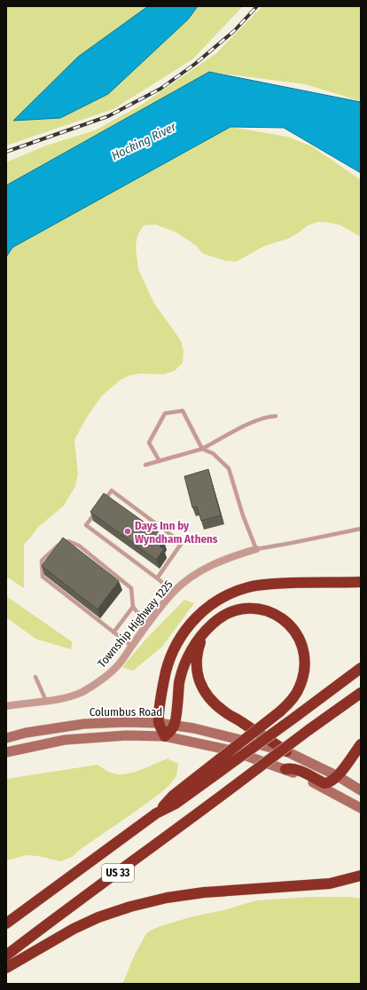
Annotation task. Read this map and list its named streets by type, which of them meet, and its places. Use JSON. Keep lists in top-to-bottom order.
{
  "streets": {
    "highway": ["US 33"],
    "main road": ["Columbus Road"],
    "street": ["Township Highway 1225"]
  },
  "water": ["Hocking River"],
  "places": ["Days Inn by Wyndham Athens"]
}
